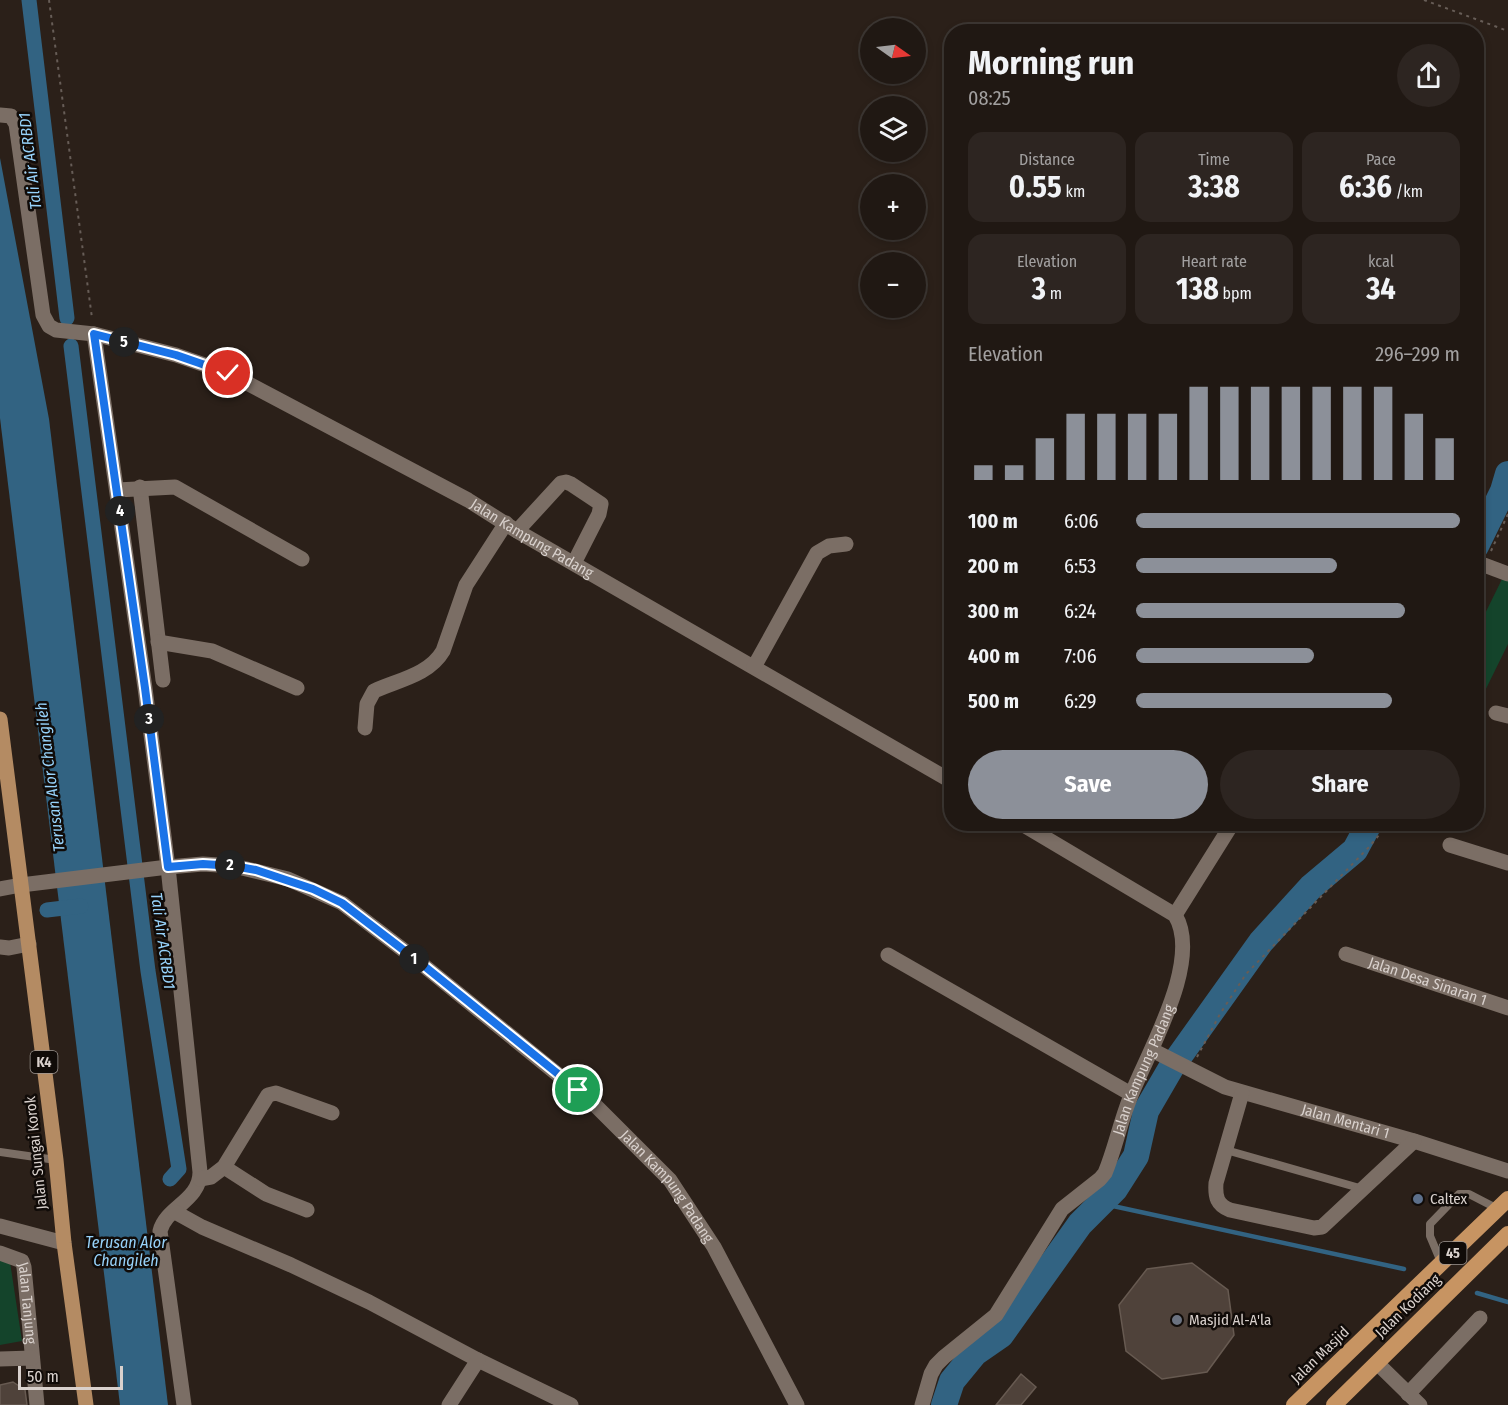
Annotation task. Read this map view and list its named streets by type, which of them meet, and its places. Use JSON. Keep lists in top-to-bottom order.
{
  "streets": {
    "highway": ["45", "Jalan Kodiang", "Jalan Masjid"],
    "main road": ["K4", "Jalan Sungai Korok"],
    "street": [
      "Jalan Kampung Padang",
      "Jalan Desa Sinaran 1",
      "Jalan Mentari 1",
      "Jalan Tanjung"
    ]
  },
  "crossings": [
    ["Jalan Kampung Padang", "Jalan Mentari 1"],
    ["Jalan Kampung Padang", "Jalan Sungai Korok"],
    ["Jalan Kodiang", "Jalan Masjid"]
  ],
  "water": ["Tali Air ACRBD1", "Terusan Alor Changileh"],
  "places": ["Caltex", "Masjid Al-A'la"],
  "scale_bar": "50 m",
  "north": "right",
  "page": {
    "map_buttons": ["+", "−"],
    "heading": ["Morning run", "08:25"],
    "stats": [
      ["Distance", "0.55 km"],
      ["Time", "3:38"],
      ["Pace", "6:36 /km"],
      ["Elevation", "3 m"],
      ["Heart rate", "138 bpm"],
      ["kcal", "34"]
    ],
    "pins": [
      "5",
      "4",
      "3",
      "2",
      "1"
    ],
    "chart": ["Elevation", "296–299 m"],
    "list": [
      {
        "name": "100 m",
        "note": "6:06"
      },
      {
        "name": "200 m",
        "note": "6:53"
      },
      {
        "name": "300 m",
        "note": "6:24"
      },
      {
        "name": "400 m",
        "note": "7:06"
      },
      {
        "name": "500 m",
        "note": "6:29"
      }
    ],
    "buttons": ["Save", "Share"],
    "scale": "50 m"
  }
}
